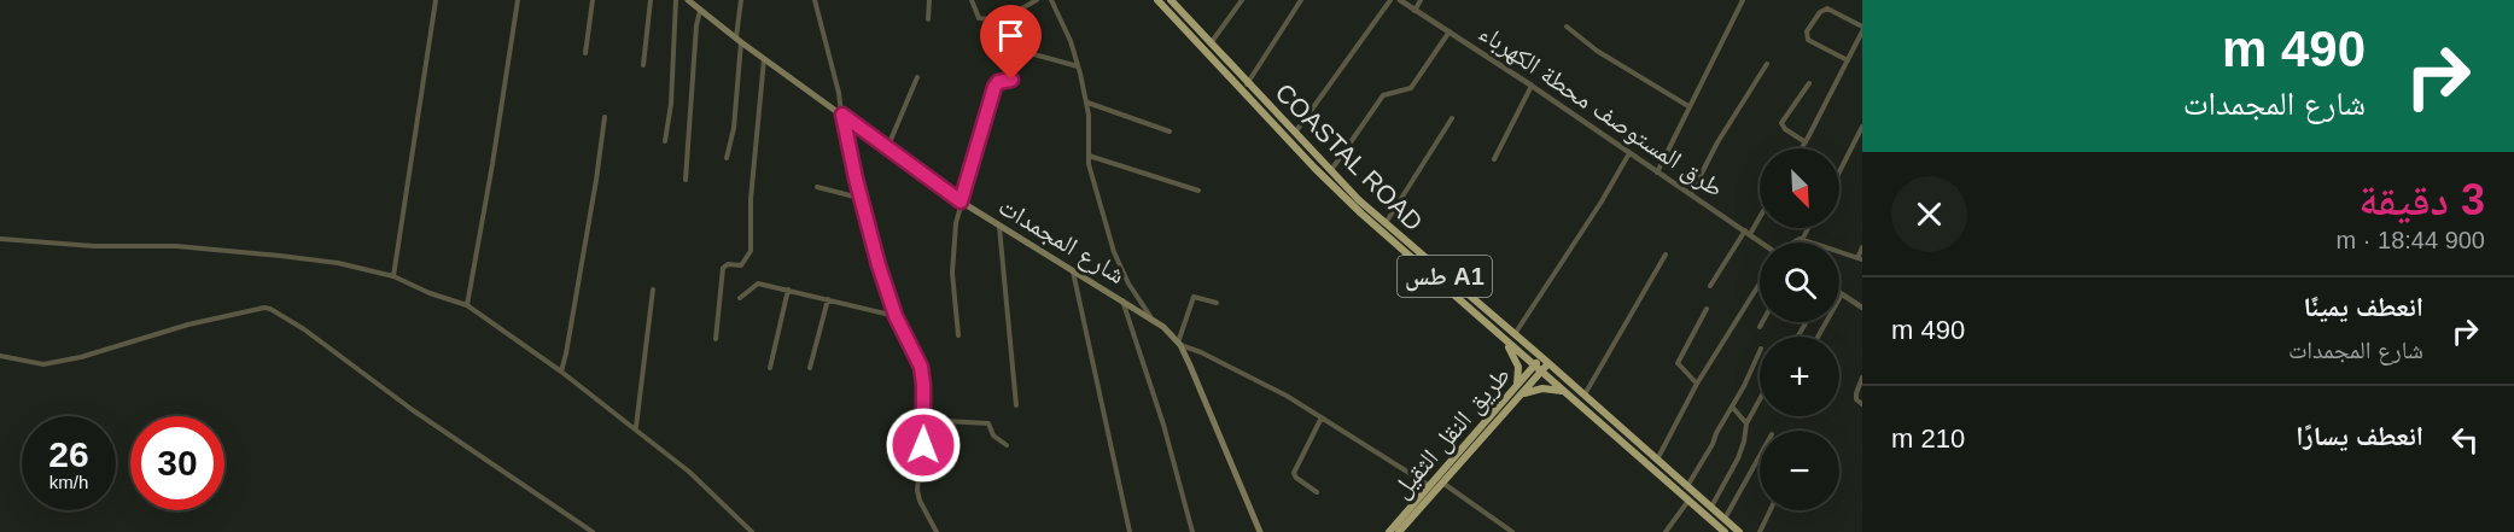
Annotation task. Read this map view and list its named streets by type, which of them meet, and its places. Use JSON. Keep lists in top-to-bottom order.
{
  "streets": {
    "highway": ["COASTAL ROAD", "طس A1", "طريق النقل الثقيل"],
    "main road": ["شارع المجمدات"],
    "street": ["طرق المستوصف محطة الكهرباء"]
  },
  "crossings": [
    ["COASTAL ROAD", "طريق النقل الثقيل"]
  ],
  "north": "bottom right",
  "page": {
    "turn": ["490 m", "شارع المجمدات"],
    "map_buttons": ["+", "−"],
    "heading": ["3 دقيقة", "900 m · 18:44"],
    "list": [
      {
        "name": "انعطف يمينًا",
        "note": "شارع المجمدات",
        "value": "490 m"
      },
      {
        "name": "انعطف يسارًا",
        "value": "210 m"
      }
    ],
    "speed": "26 km/h",
    "limit": "30"
  }
}
